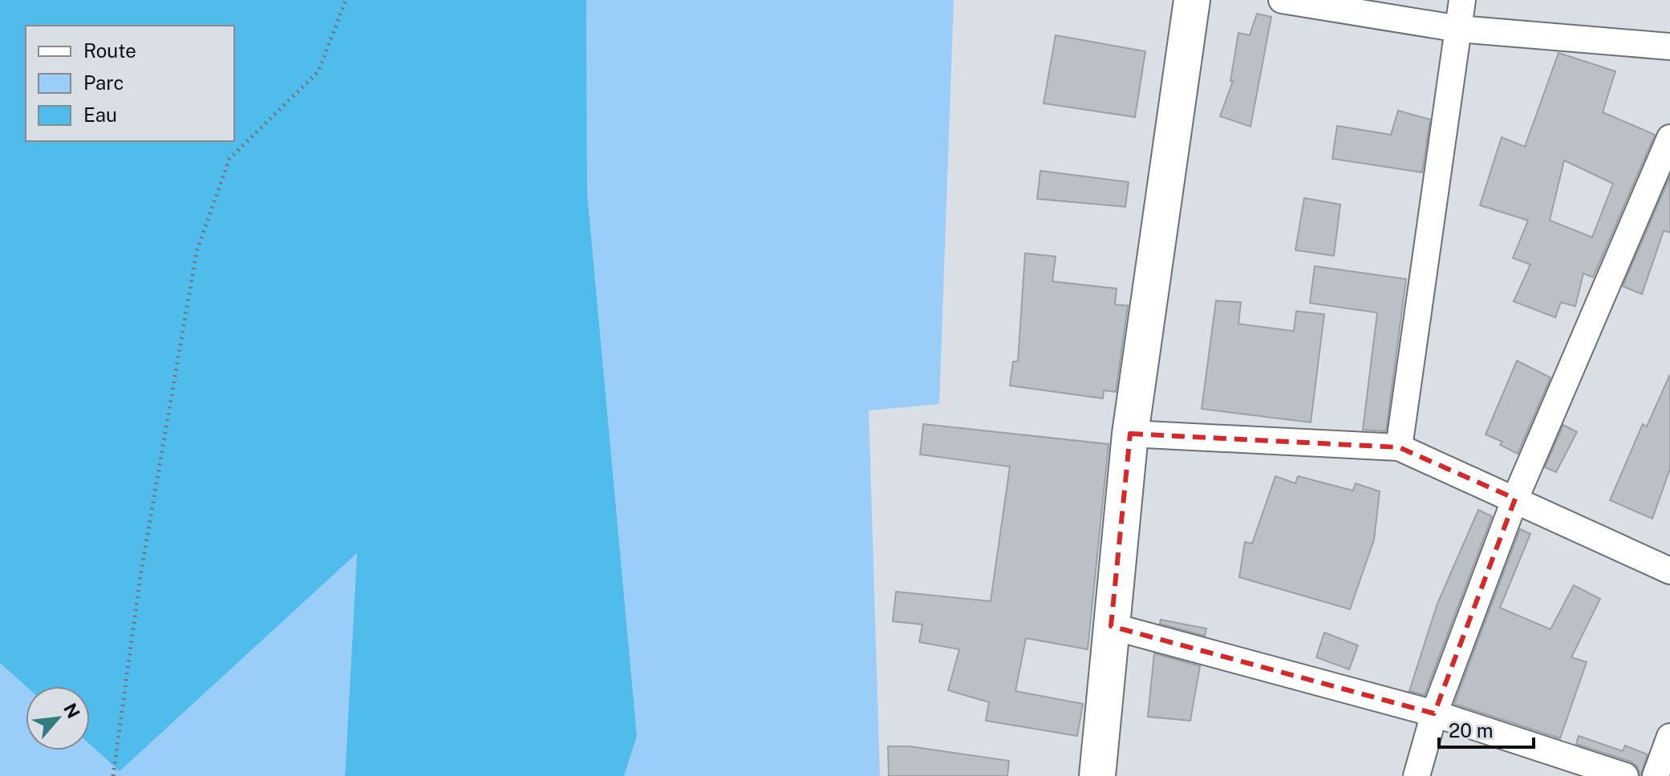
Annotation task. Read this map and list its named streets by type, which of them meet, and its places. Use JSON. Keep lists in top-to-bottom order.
{
  "legend": ["Route", "Parc", "Eau"],
  "scale_bar": "20 m",
  "north": "top right"
}
